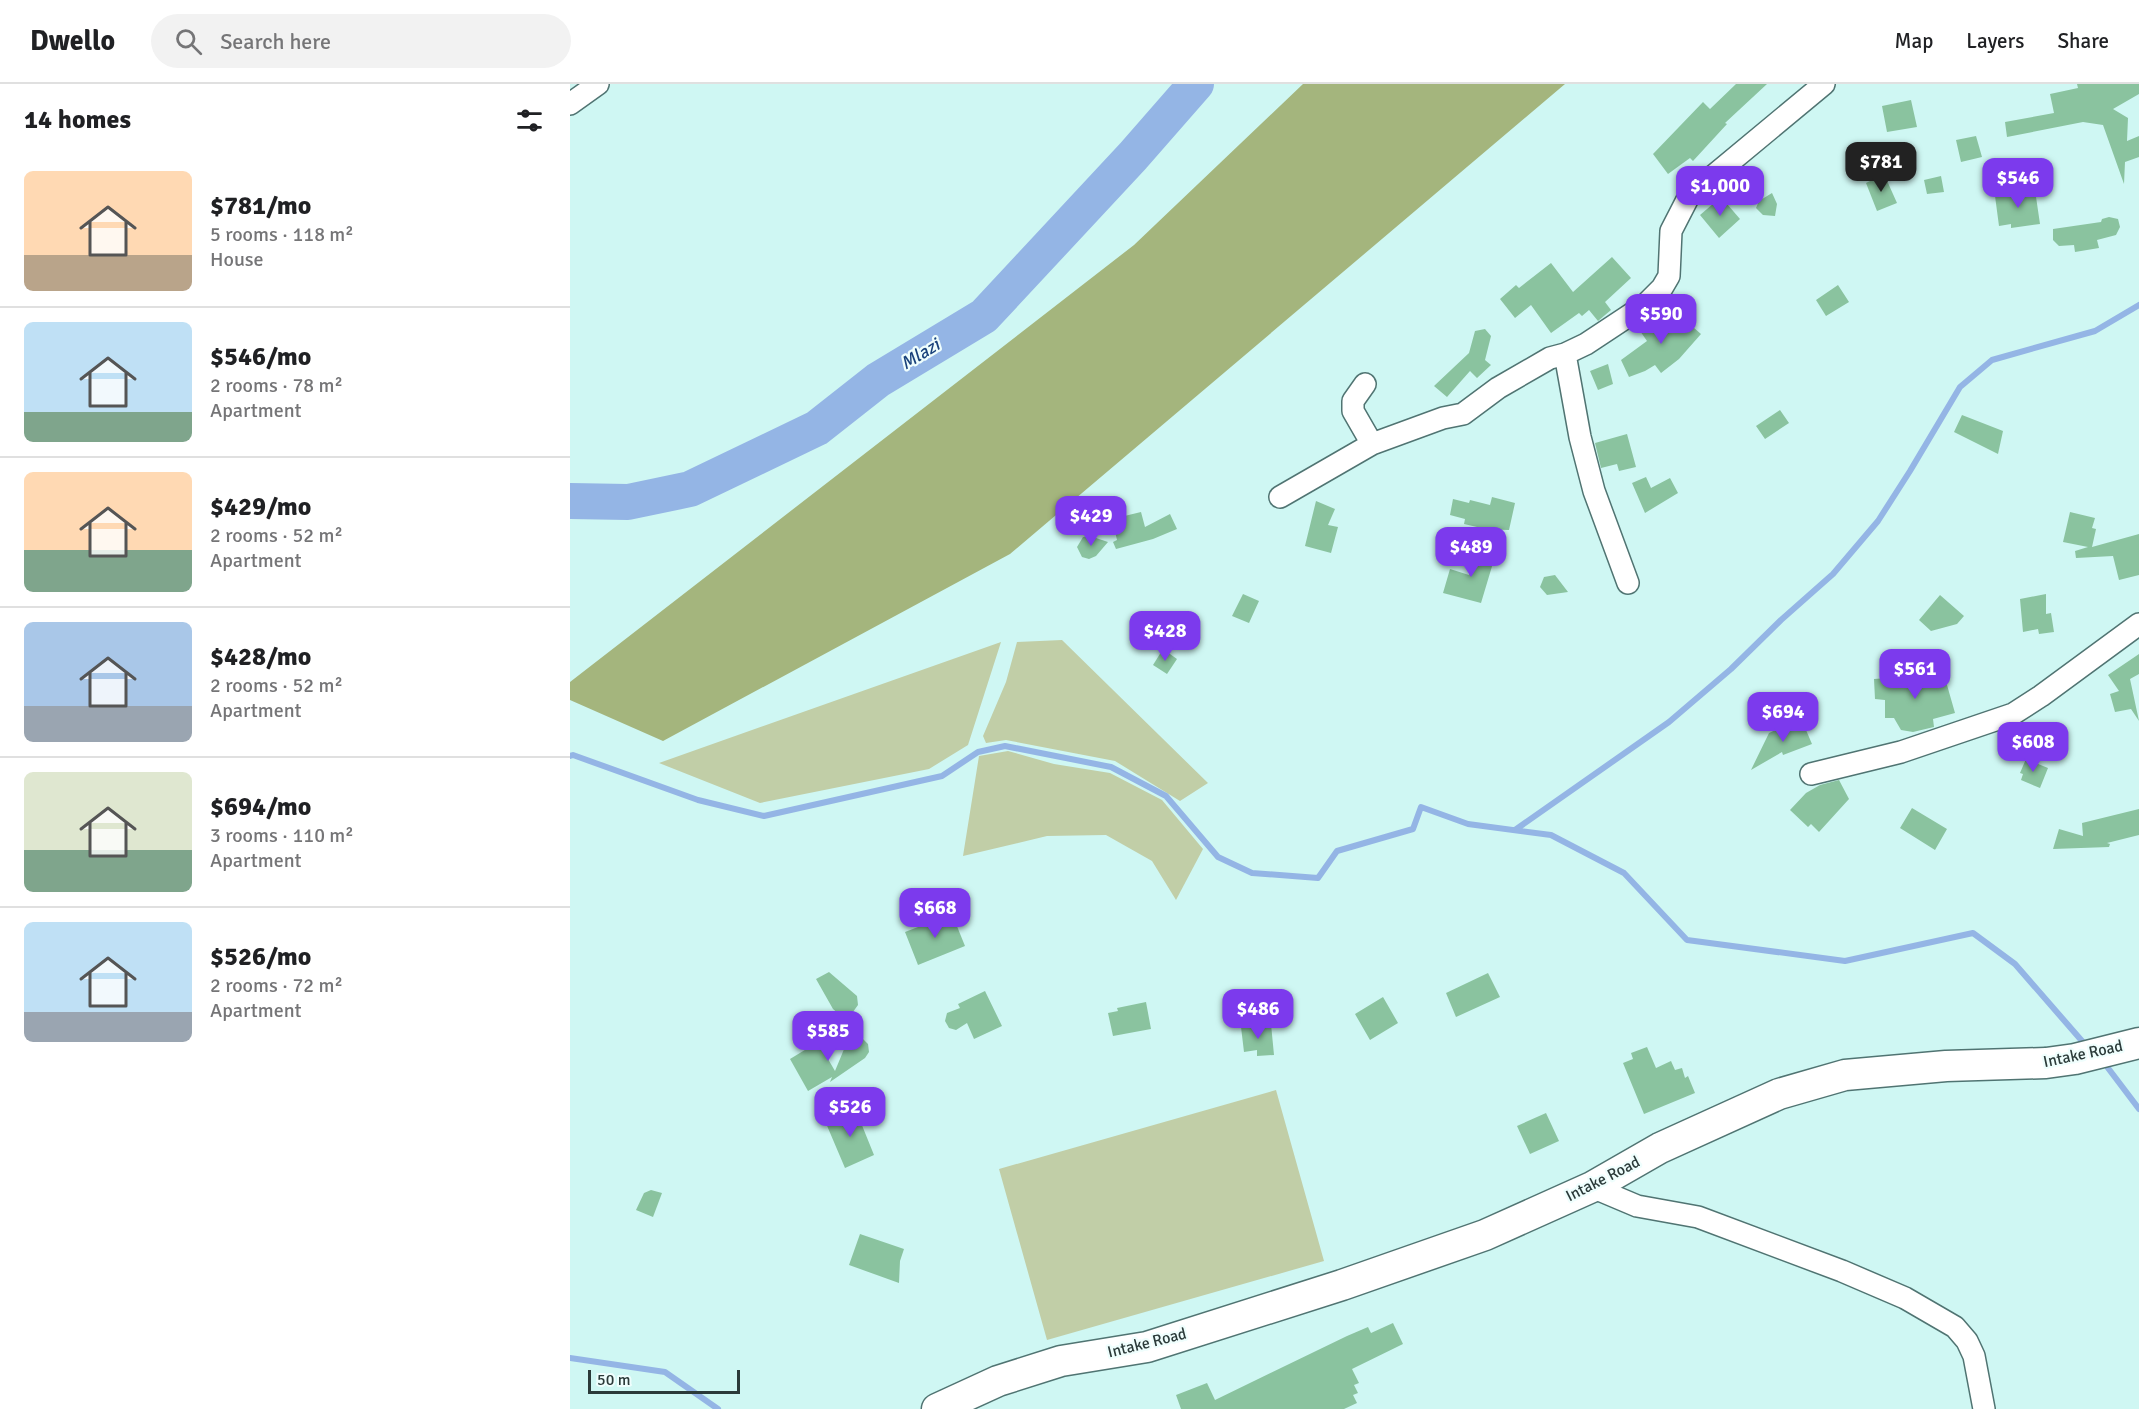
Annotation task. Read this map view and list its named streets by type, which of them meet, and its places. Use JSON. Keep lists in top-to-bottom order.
{
  "streets": {
    "street": ["Intake Road"]
  },
  "water": ["Mlazi"],
  "scale_bar": "50 m",
  "page": {
    "header": "Dwello",
    "search": "Search here",
    "nav": ["Map", "Layers", "Share"],
    "heading": "14 homes",
    "price": [
      "$781",
      "$546",
      "$1,000",
      "$590",
      "$429",
      "$489",
      "$428",
      "$561",
      "$694",
      "$608",
      "$668",
      "$486",
      "$585",
      "$526"
    ],
    "list": [
      {
        "name": "$781/mo",
        "note": "5 rooms · 118 m² · House"
      },
      {
        "name": "$546/mo",
        "note": "2 rooms · 78 m² · Apartment"
      },
      {
        "name": "$429/mo",
        "note": "2 rooms · 52 m² · Apartment"
      },
      {
        "name": "$428/mo",
        "note": "2 rooms · 52 m² · Apartment"
      },
      {
        "name": "$694/mo",
        "note": "3 rooms · 110 m² · Apartment"
      },
      {
        "name": "$526/mo",
        "note": "2 rooms · 72 m² · Apartment"
      }
    ],
    "scale": "50 m"
  }
}
